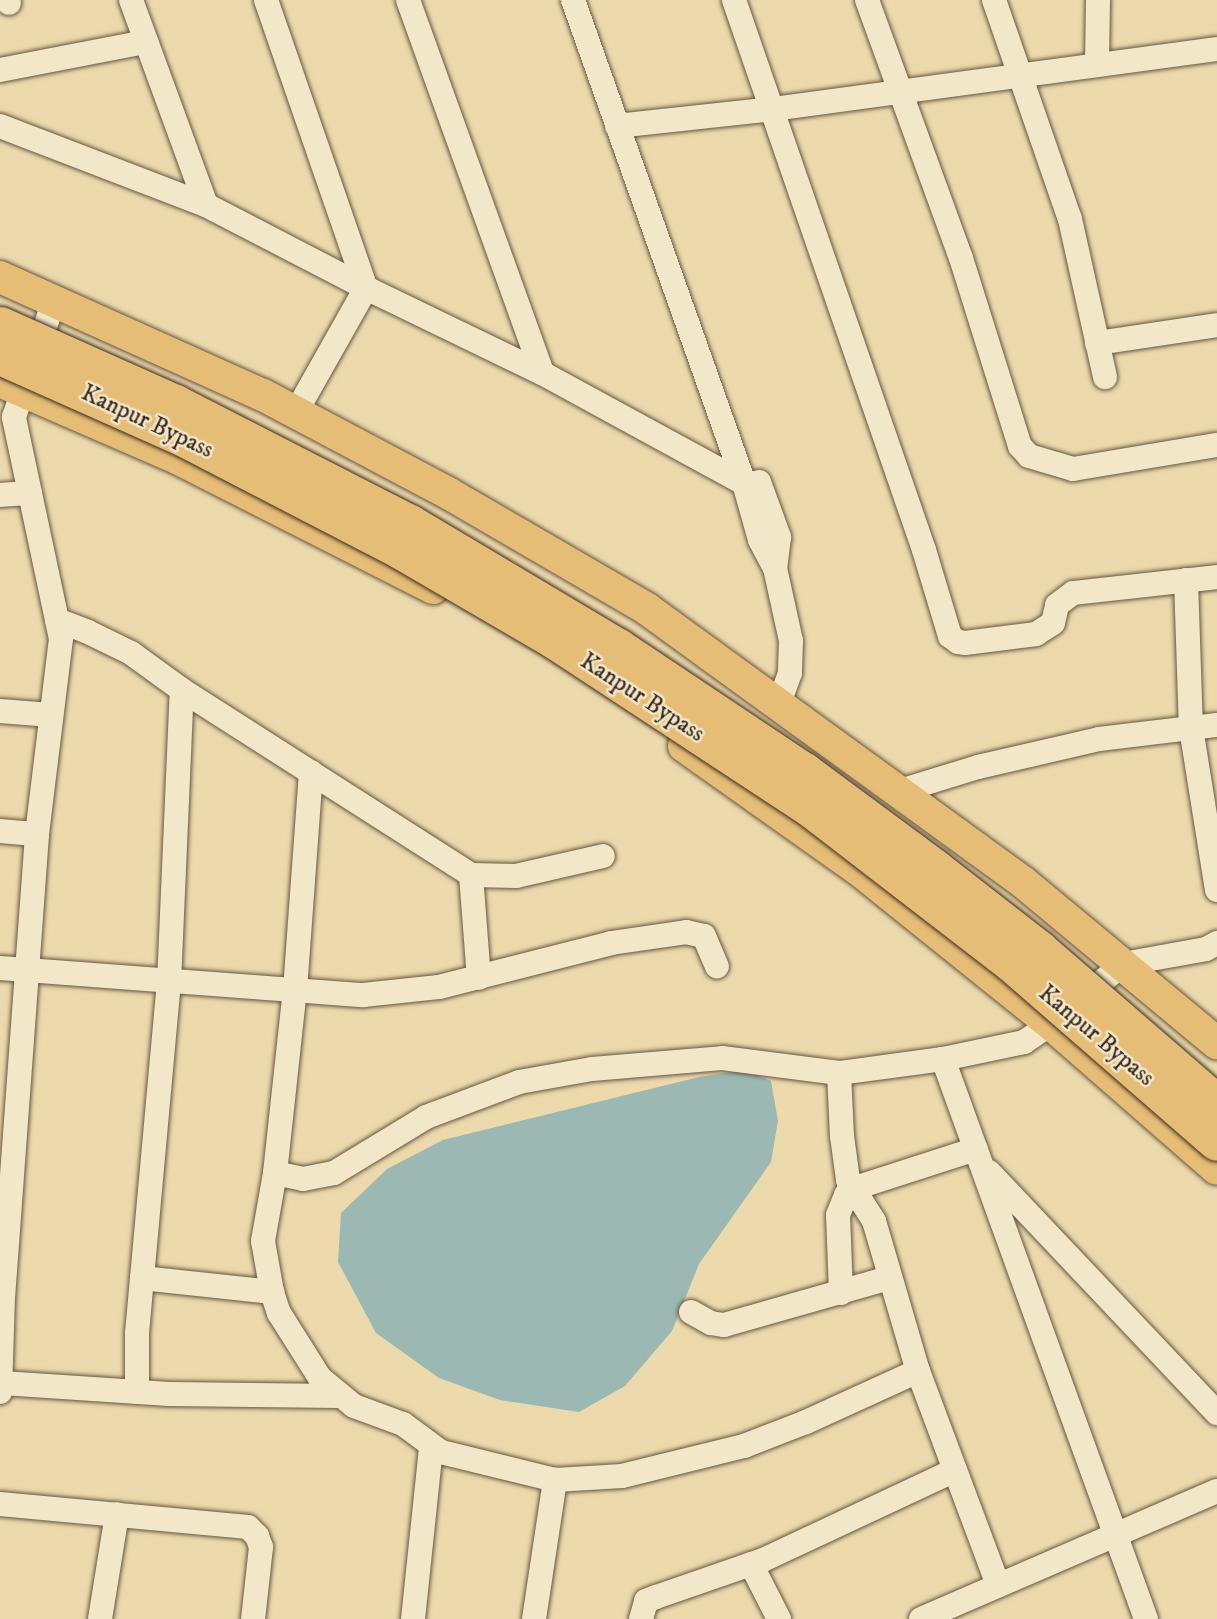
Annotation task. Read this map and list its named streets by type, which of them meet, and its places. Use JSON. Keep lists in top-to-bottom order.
{
  "streets": {
    "highway": ["Kanpur Bypass"]
  }
}
